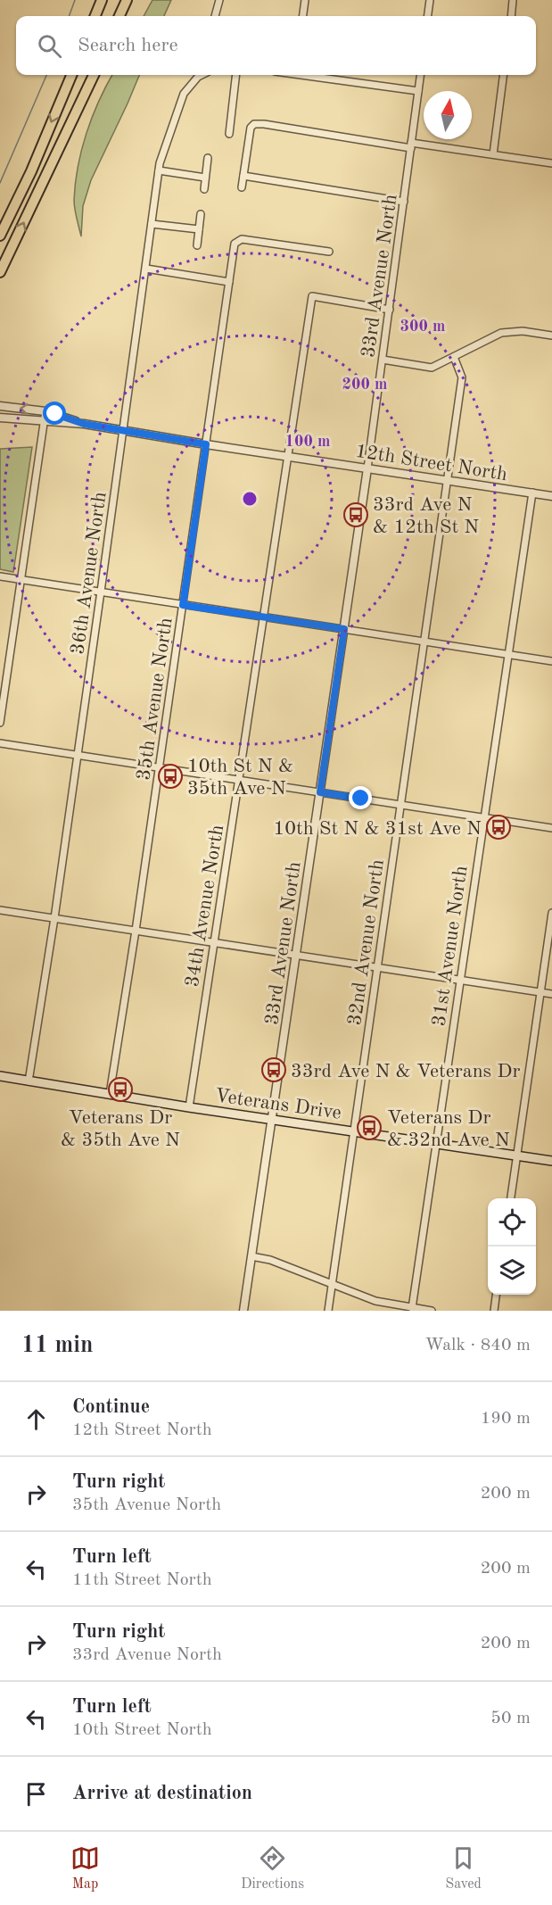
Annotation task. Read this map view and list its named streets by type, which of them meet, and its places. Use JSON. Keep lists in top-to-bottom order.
{
  "streets": {
    "main road": ["Veterans Drive"],
    "street": [
      "33rd Avenue North",
      "12th Street North",
      "36th Avenue North",
      "35th Avenue North",
      "34th Avenue North",
      "32nd Avenue North",
      "31st Avenue North"
    ]
  },
  "crossings": [
    ["33rd Avenue North", "12th Street North"],
    ["33rd Avenue North", "34th Avenue North"],
    ["33rd Avenue North", "Veterans Drive"],
    ["12th Street North", "36th Avenue North"],
    ["12th Street North", "35th Avenue North"],
    ["12th Street North", "34th Avenue North"],
    ["12th Street North", "32nd Avenue North"],
    ["12th Street North", "31st Avenue North"],
    ["36th Avenue North", "Veterans Drive"],
    ["35th Avenue North", "Veterans Drive"],
    ["34th Avenue North", "Veterans Drive"],
    ["32nd Avenue North", "Veterans Drive"],
    ["31st Avenue North", "Veterans Drive"]
  ],
  "places": {
    "bus stop": [
      "33rd Ave N & 12th St N",
      "10th St N & 35th Ave N",
      "10th St N & 31st Ave N",
      "33rd Ave N & Veterans Dr",
      "Veterans Dr & 35th Ave N",
      "Veterans Dr & 32nd Ave N"
    ]
  },
  "north": "top",
  "page": {
    "search": "Search here",
    "heading": ["11 min", "Walk · 840 m"],
    "list": [
      ["Continue", "12th Street North", "190 m"],
      ["Turn right", "35th Avenue North", "200 m"],
      ["Turn left", "11th Street North", "200 m"],
      ["Turn right", "33rd Avenue North", "200 m"],
      ["Turn left", "10th Street North", "50 m"],
      "Arrive at destination"
    ],
    "nav": ["Map", "Directions", "Saved"]
  },
  "rings": ["300 m", "200 m", "100 m"]
}
